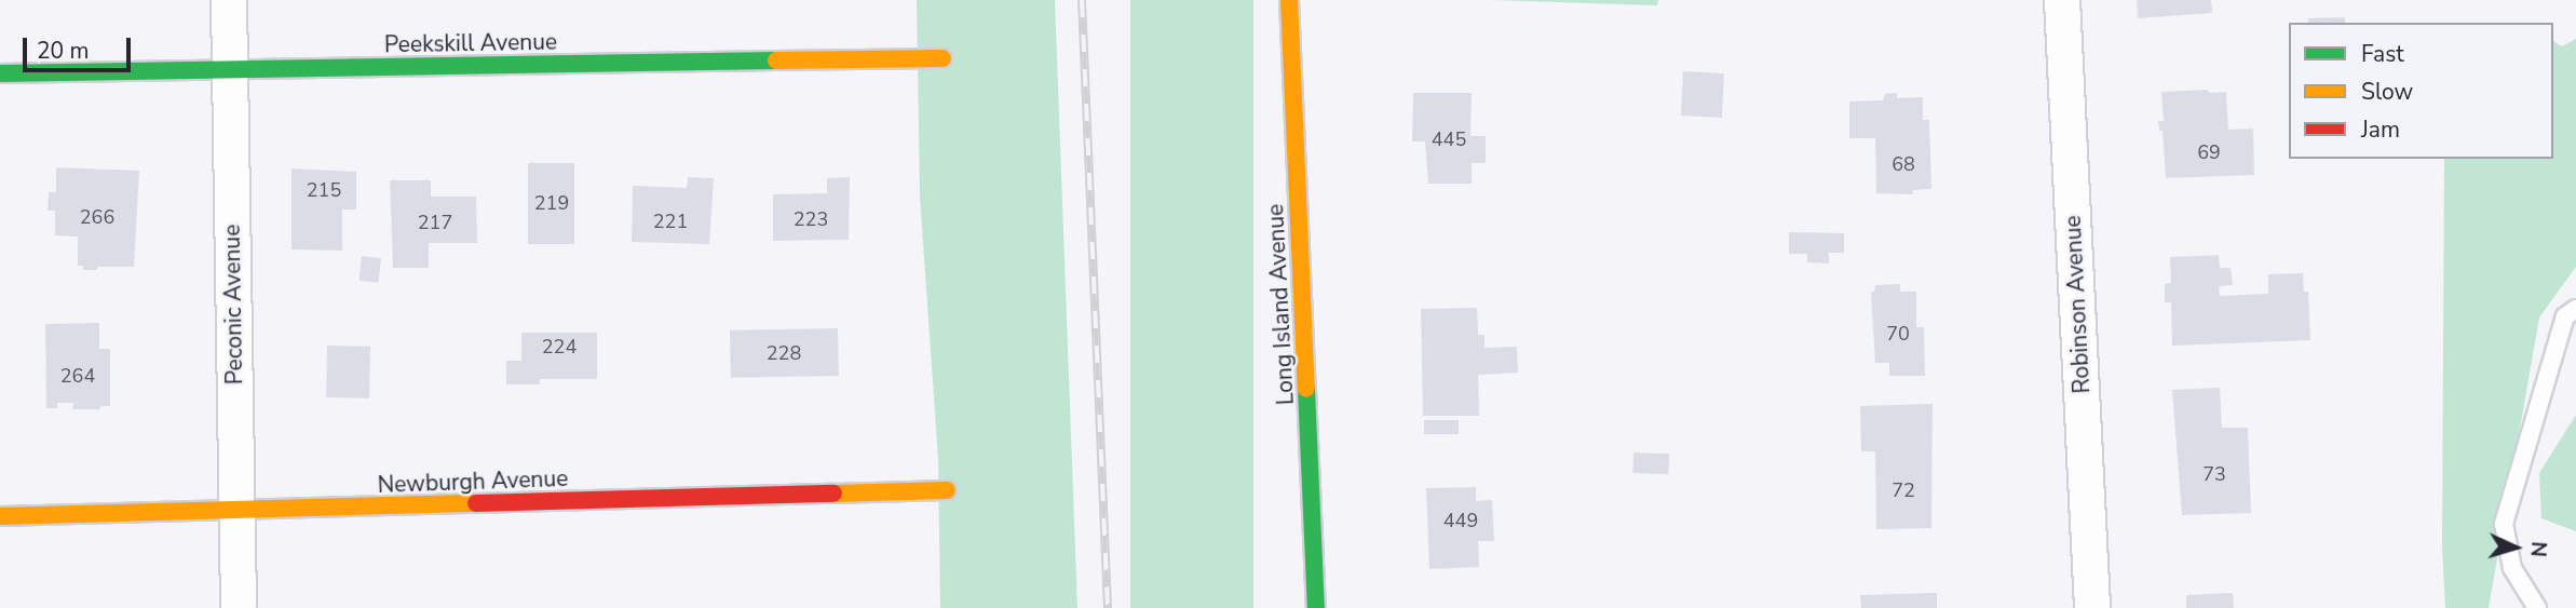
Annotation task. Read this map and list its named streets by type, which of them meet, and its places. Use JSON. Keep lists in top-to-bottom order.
{
  "streets": {
    "street": [
      "Peekskill Avenue",
      "Peconic Avenue",
      "Long Island Avenue",
      "Robinson Avenue",
      "Newburgh Avenue"
    ]
  },
  "crossings": [
    ["Peekskill Avenue", "Peconic Avenue"],
    ["Peconic Avenue", "Newburgh Avenue"]
  ],
  "house_numbers": [
    "445",
    "69",
    "68",
    "215",
    "219",
    "266",
    "223",
    "221",
    "217",
    "70",
    "224",
    "228",
    "264",
    "73",
    "72",
    "449"
  ],
  "legend": ["Fast", "Slow", "Jam"],
  "scale_bar": "20 m",
  "north": "right"
}
